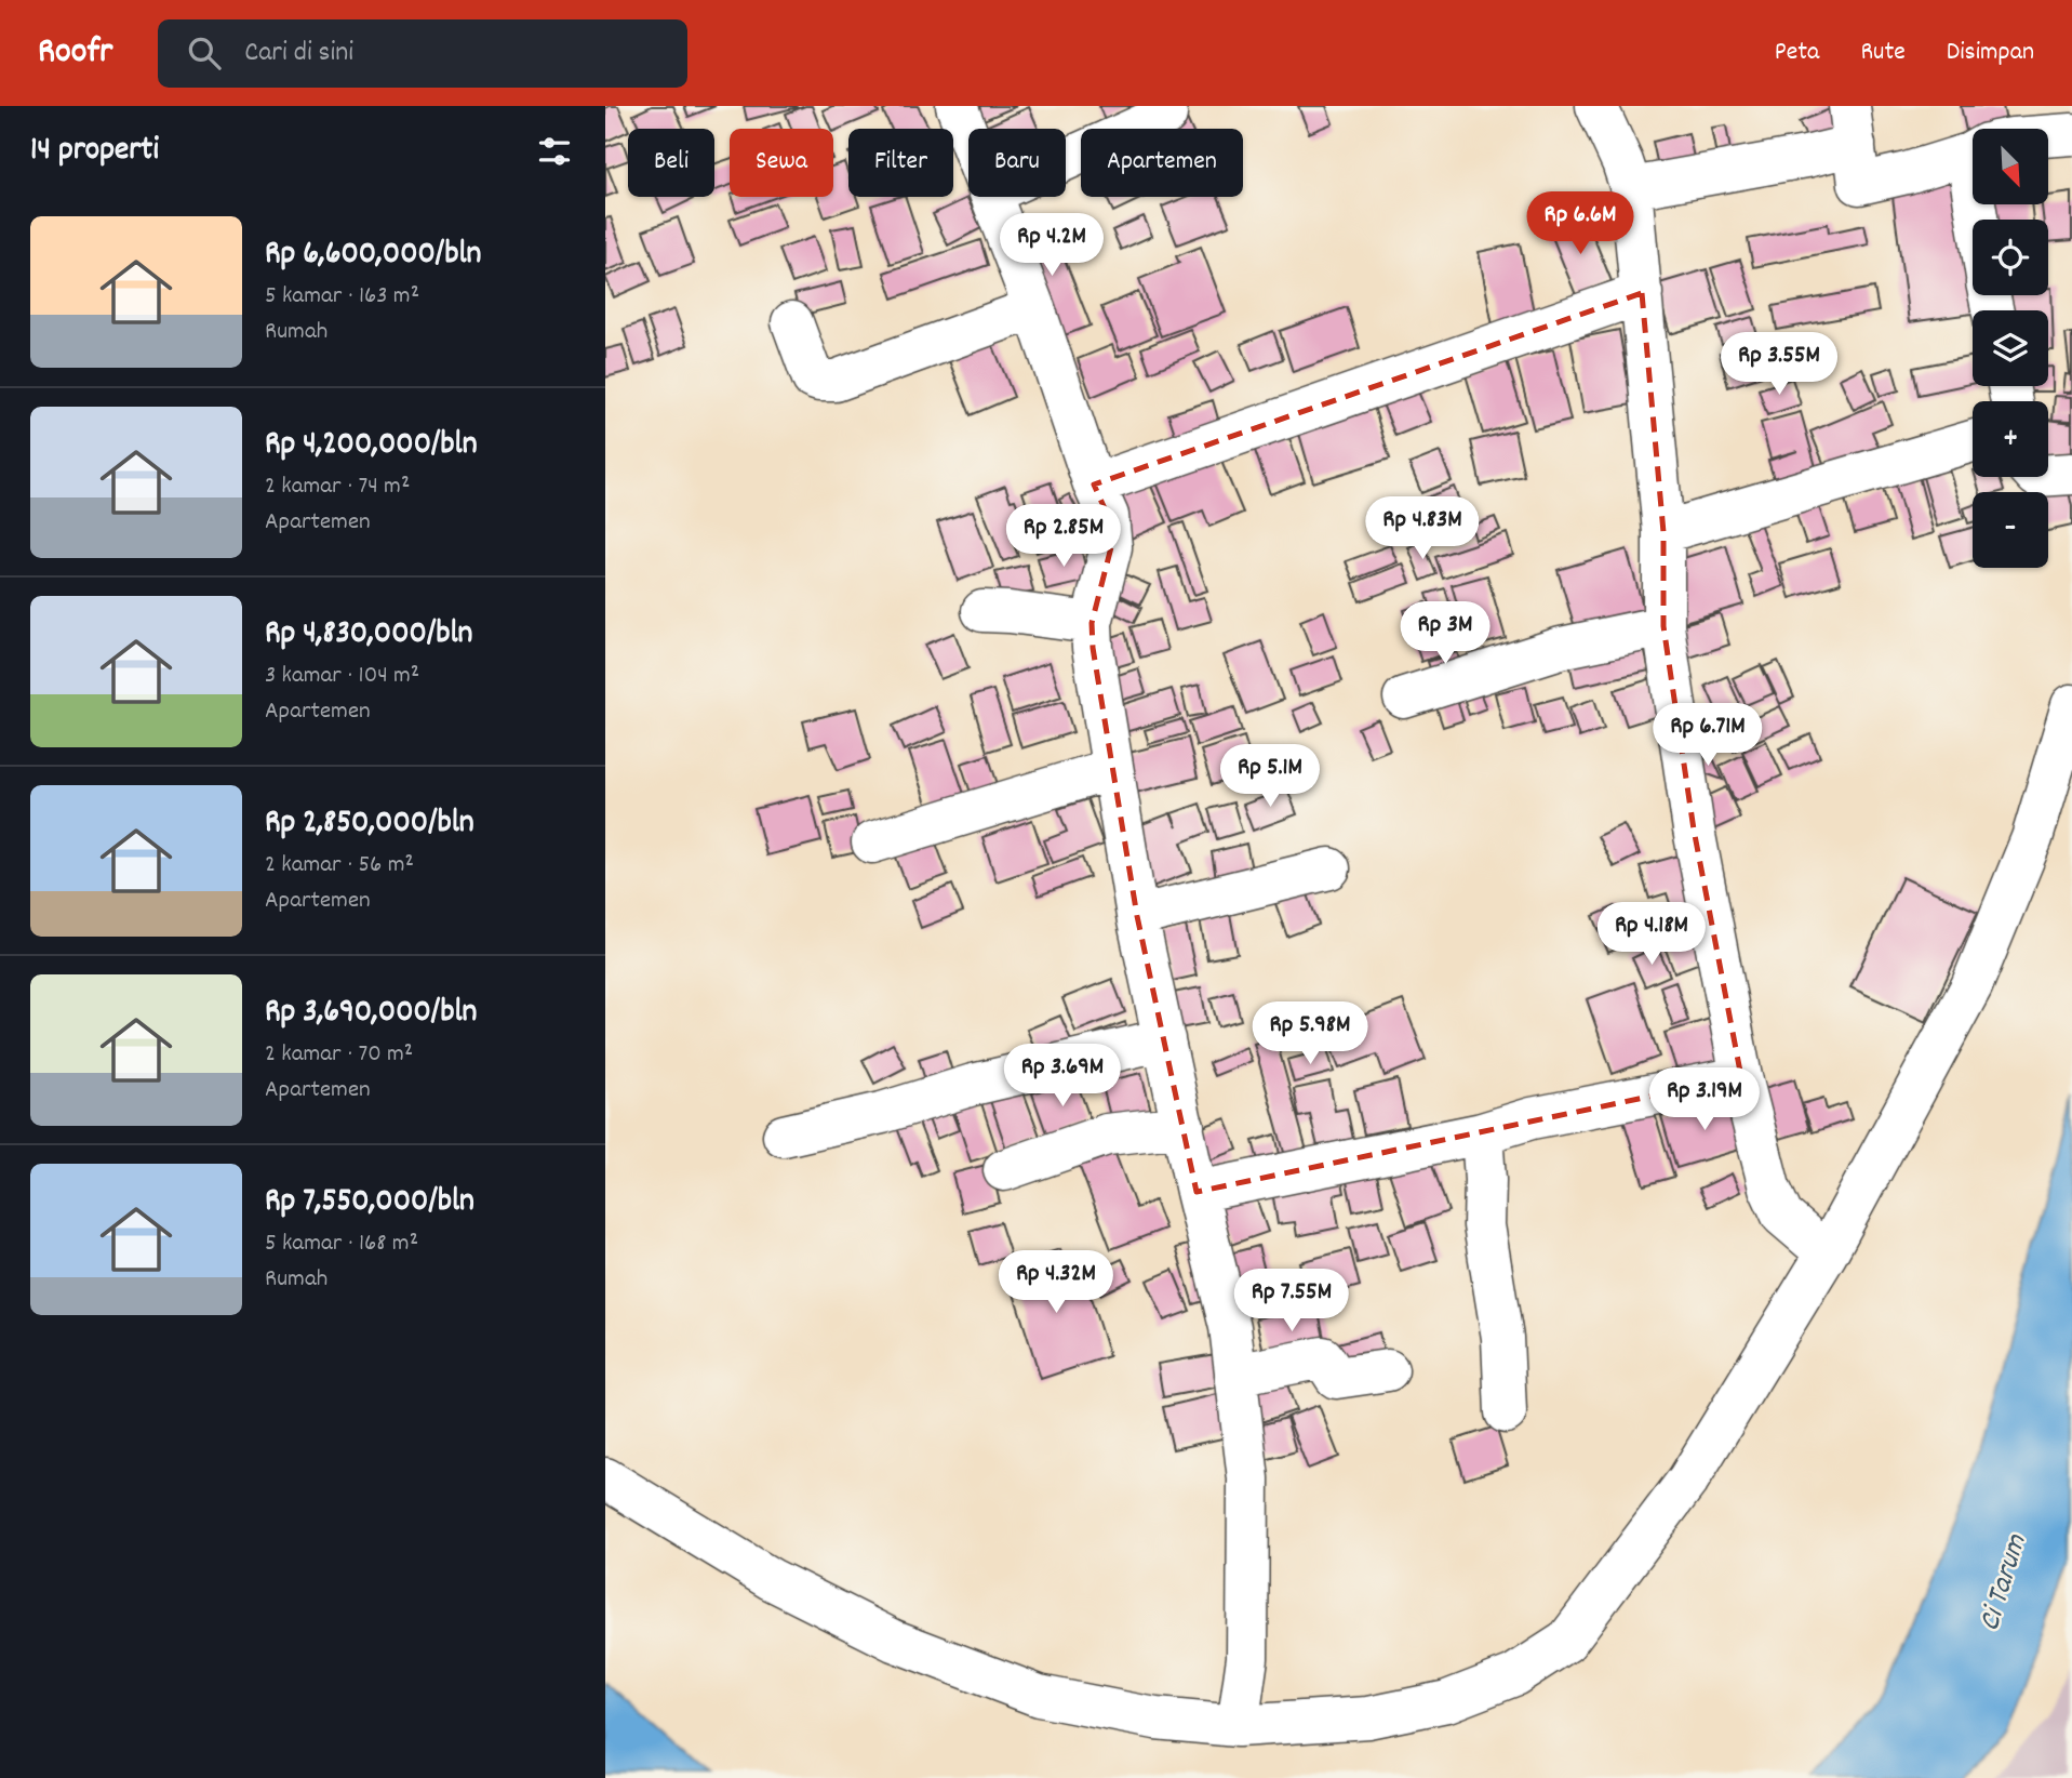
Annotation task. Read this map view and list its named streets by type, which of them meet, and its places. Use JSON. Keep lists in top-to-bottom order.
{
  "water": ["Ci Tarum"],
  "north": "bottom right",
  "page": {
    "header": "Roofr",
    "search": "Cari di sini",
    "nav": ["Peta", "Rute", "Disimpan"],
    "heading": "14 properti",
    "map_buttons": ["+", "−"],
    "chip": [
      "Beli",
      "Sewa",
      "Filter",
      "Baru",
      "Apartemen"
    ],
    "price": [
      "Rp 6.6M",
      "Rp 4.2M",
      "Rp 3.55M",
      "Rp 4.83M",
      "Rp 2.85M",
      "Rp 3M",
      "Rp 6.71M",
      "Rp 5.1M",
      "Rp 4.18M",
      "Rp 5.98M",
      "Rp 3.69M",
      "Rp 3.19M",
      "Rp 4.32M",
      "Rp 7.55M"
    ],
    "list": [
      {
        "name": "Rp 6,600,000/bln",
        "note": "5 kamar · 163 m² · Rumah"
      },
      {
        "name": "Rp 4,200,000/bln",
        "note": "2 kamar · 74 m² · Apartemen"
      },
      {
        "name": "Rp 4,830,000/bln",
        "note": "3 kamar · 104 m² · Apartemen"
      },
      {
        "name": "Rp 2,850,000/bln",
        "note": "2 kamar · 56 m² · Apartemen"
      },
      {
        "name": "Rp 3,690,000/bln",
        "note": "2 kamar · 70 m² · Apartemen"
      },
      {
        "name": "Rp 7,550,000/bln",
        "note": "5 kamar · 168 m² · Rumah"
      }
    ]
  }
}
